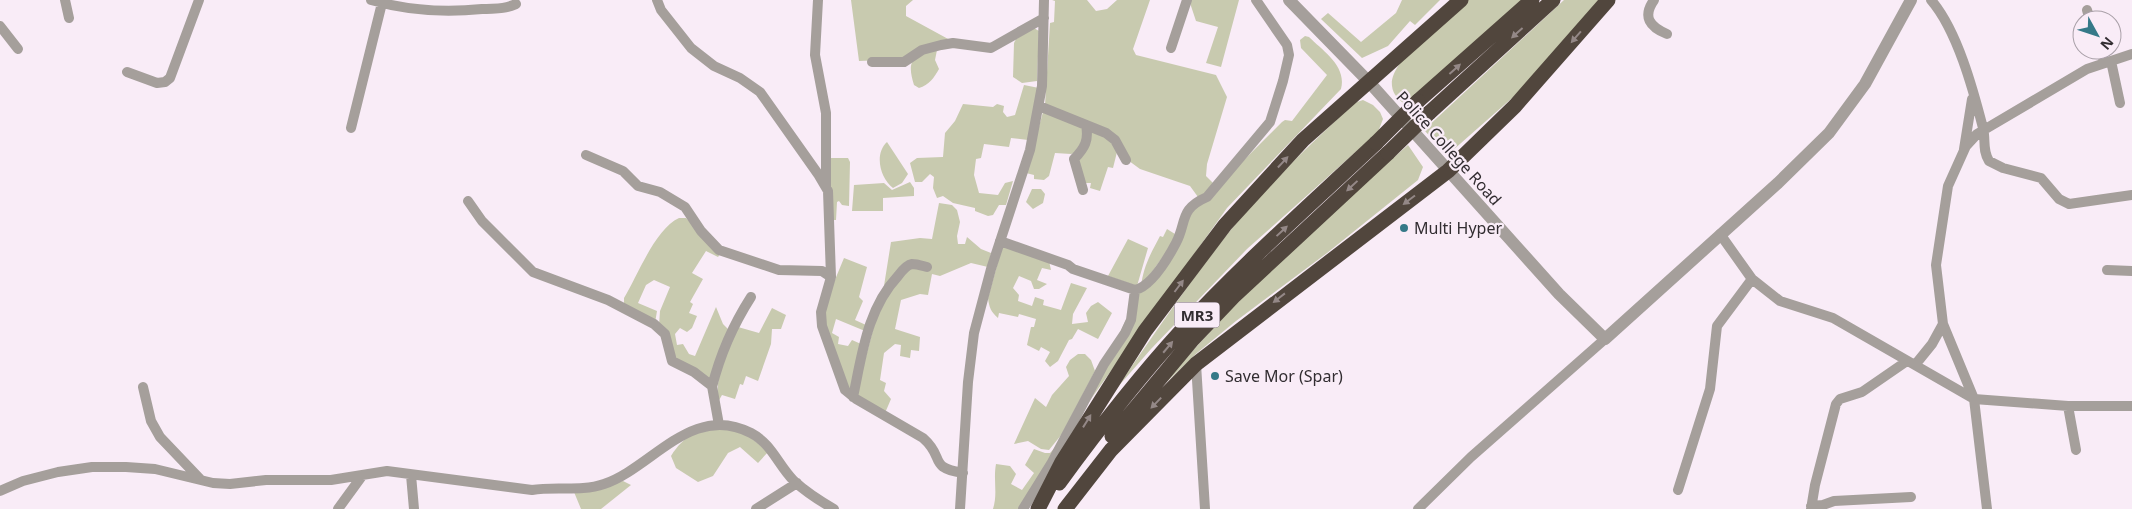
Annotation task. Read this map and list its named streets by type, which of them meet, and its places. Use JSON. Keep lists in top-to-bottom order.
{
  "streets": {
    "highway": ["MR3"],
    "street": ["Police College Road"]
  },
  "places": ["Multi Hyper", "Save Mor (Spar)"],
  "north": "bottom right"
}
